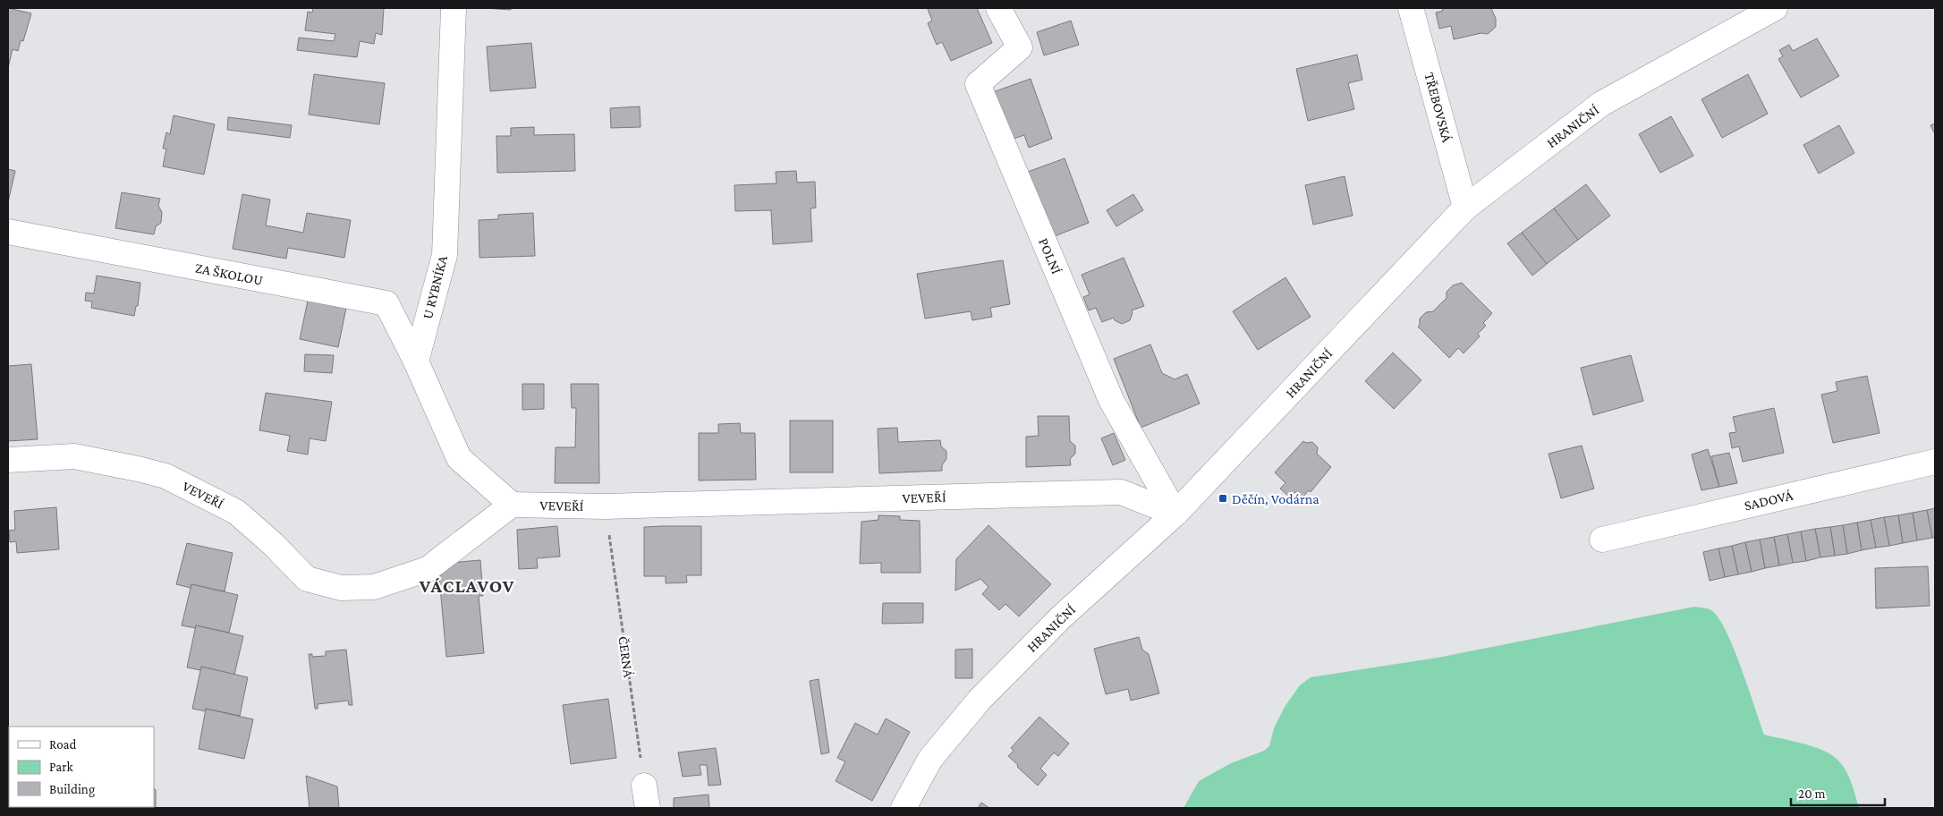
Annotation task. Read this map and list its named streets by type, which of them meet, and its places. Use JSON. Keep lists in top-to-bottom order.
{
  "streets": {
    "street": [
      "TŘEBOVSKÁ",
      "HRANIČNÍ",
      "POLNÍ",
      "ZA ŠKOLOU",
      "U RYBNÍKA",
      "VEVEŘÍ",
      "SADOVÁ"
    ],
    "path": ["ČERNÁ"]
  },
  "crossings": [
    ["TŘEBOVSKÁ", "HRANIČNÍ"],
    ["HRANIČNÍ", "POLNÍ"],
    ["HRANIČNÍ", "VEVEŘÍ"],
    ["POLNÍ", "VEVEŘÍ"],
    ["ZA ŠKOLOU", "U RYBNÍKA"],
    ["VEVEŘÍ", "ČERNÁ"]
  ],
  "districts": ["VÁCLAVOV"],
  "places": {
    "transit": ["Děčín, Vodárna"]
  },
  "legend": ["Road", "Park", "Building"],
  "scale_bar": "20 m"
}
